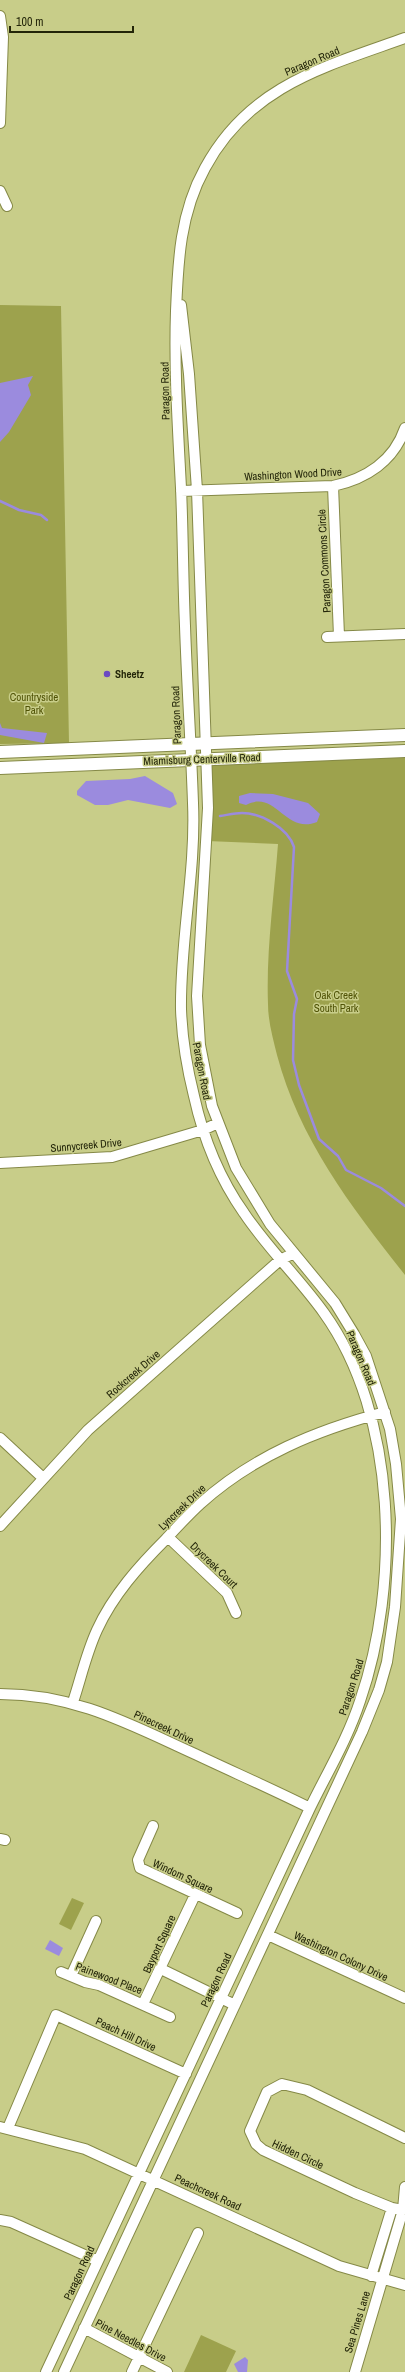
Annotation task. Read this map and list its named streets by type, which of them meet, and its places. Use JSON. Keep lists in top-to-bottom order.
{
  "streets": {
    "main road": ["Miamisburg Centerville Road"],
    "street": [
      "Paragon Road",
      "Washington Wood Drive",
      "Paragon Commons Circle",
      "Sunnycreek Drive",
      "Rockcreek Drive",
      "Lyncreek Drive",
      "Drycreek Court",
      "Pinecreek Drive",
      "Windom Square",
      "Bayport Square",
      "Washington Colony Drive",
      "Painewood Place",
      "Peach Hill Drive",
      "Hidden Circle",
      "Peachcreek Road",
      "Sea Pines Lane",
      "Pine Needles Drive"
    ]
  },
  "crossings": [
    ["Paragon Road", "Washington Wood Drive"],
    ["Paragon Road", "Miamisburg Centerville Road"],
    ["Paragon Road", "Sunnycreek Drive"],
    ["Paragon Road", "Rockcreek Drive"],
    ["Paragon Road", "Lyncreek Drive"],
    ["Paragon Road", "Pinecreek Drive"],
    ["Paragon Road", "Washington Colony Drive"],
    ["Paragon Road", "Peach Hill Drive"],
    ["Paragon Road", "Peachcreek Road"],
    ["Paragon Road", "Pine Needles Drive"],
    ["Washington Wood Drive", "Paragon Commons Circle"],
    ["Lyncreek Drive", "Drycreek Court"],
    ["Lyncreek Drive", "Pinecreek Drive"],
    ["Windom Square", "Bayport Square"],
    ["Bayport Square", "Painewood Place"],
    ["Peach Hill Drive", "Peachcreek Road"],
    ["Peachcreek Road", "Sea Pines Lane"]
  ],
  "parks": ["Countryside Park", "Oak Creek South Park"],
  "places": ["Sheetz"],
  "scale_bar": "100 m"
}
